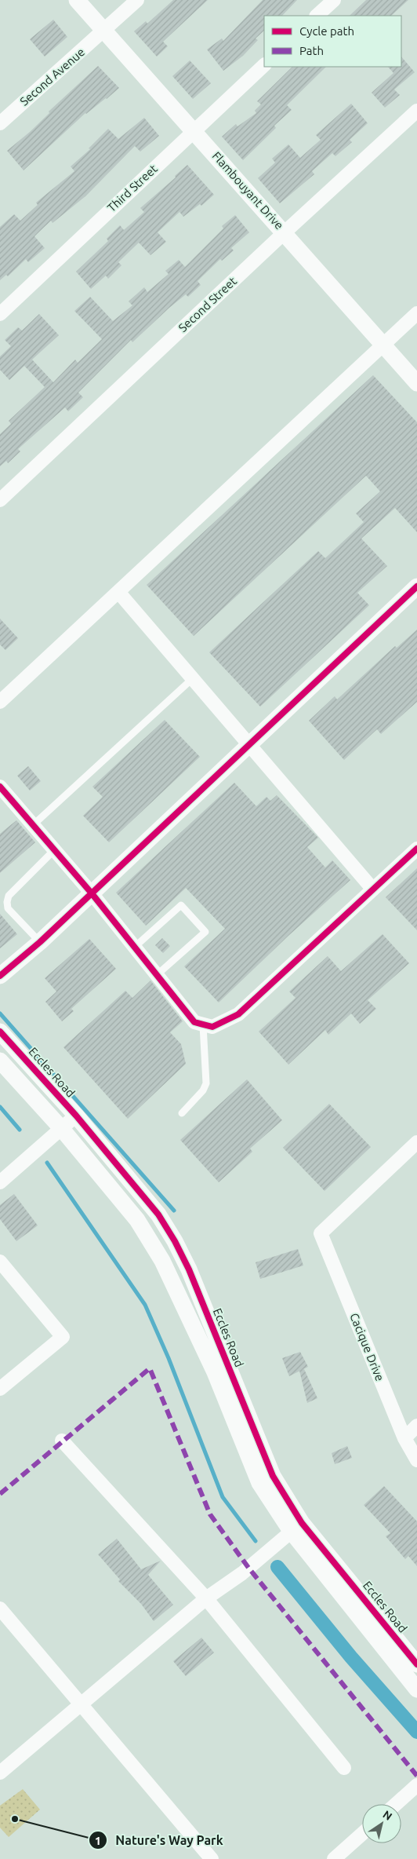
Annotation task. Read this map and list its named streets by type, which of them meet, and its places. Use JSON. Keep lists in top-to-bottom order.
{
  "streets": {
    "street": [
      "Second Avenue",
      "Third Street",
      "Flambouyant Drive",
      "Second Street",
      "Eccles Road",
      "Cacique Drive"
    ]
  },
  "crossings": [
    ["Second Avenue", "Flambouyant Drive"],
    ["Third Street", "Flambouyant Drive"],
    ["Flambouyant Drive", "Second Street"]
  ],
  "places": ["Nature's Way Park"],
  "legend": ["Cycle path", "Path"],
  "north": "top right"
}
